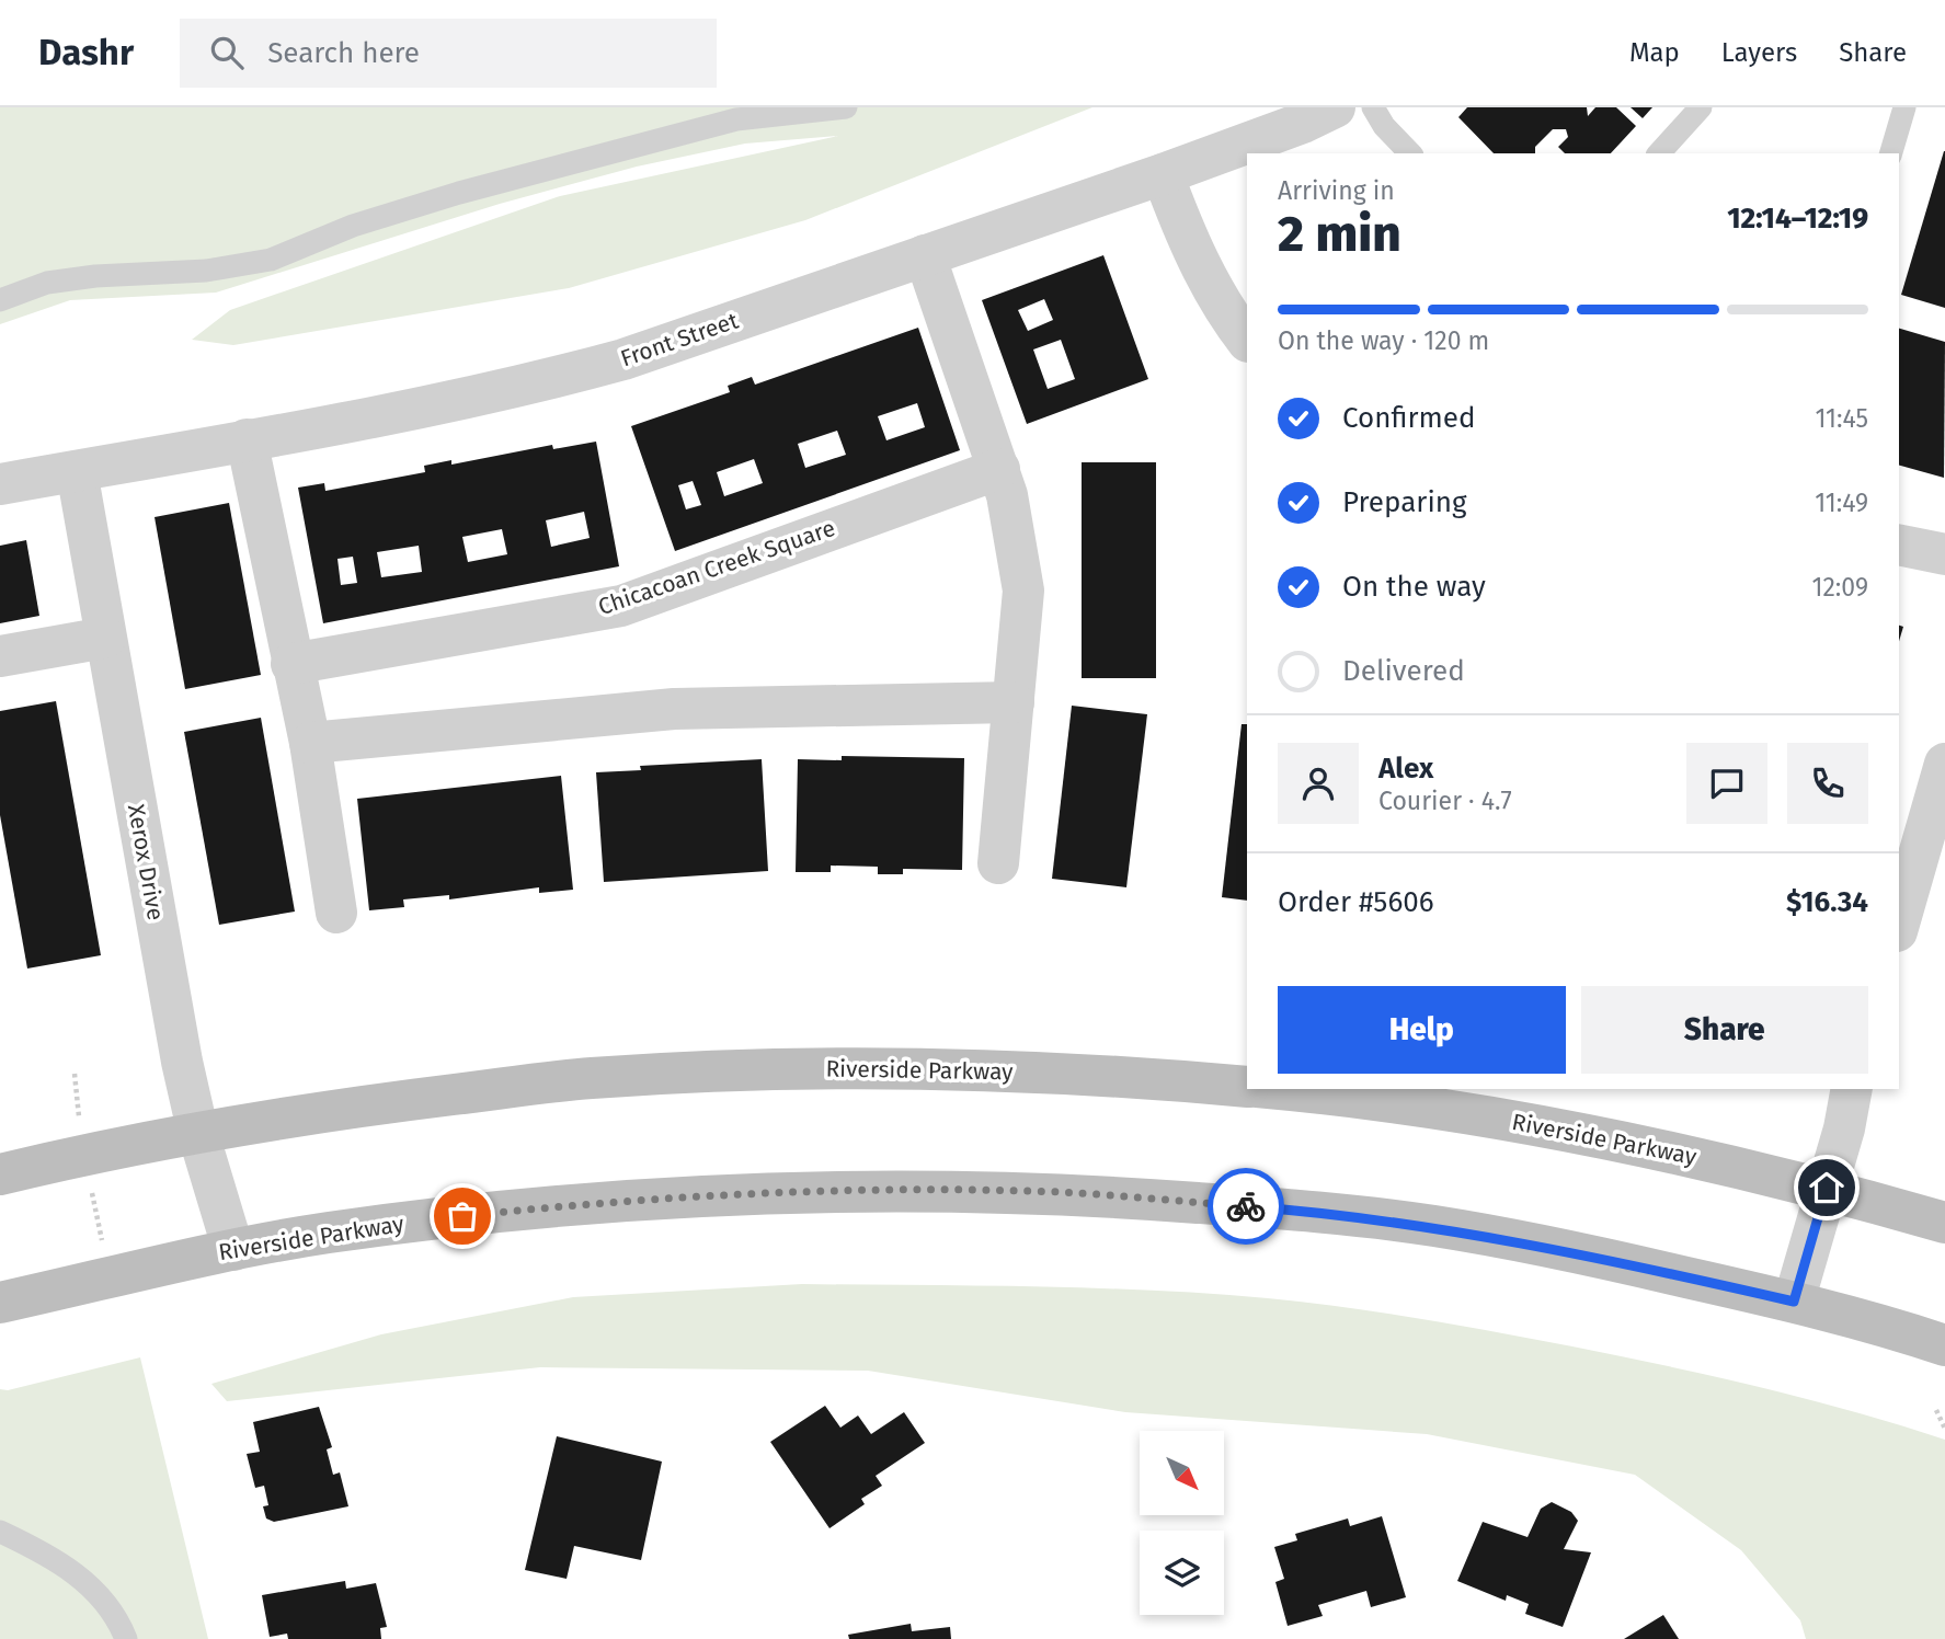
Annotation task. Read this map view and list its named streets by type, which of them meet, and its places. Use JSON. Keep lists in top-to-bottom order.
{
  "streets": {
    "main road": ["Riverside Parkway"],
    "street": ["Front Street", "Chicacoan Creek Square", "Xerox Drive"]
  },
  "crossings": [
    ["Front Street", "Xerox Drive"],
    ["Xerox Drive", "Riverside Parkway"]
  ],
  "north": "bottom right",
  "page": {
    "header": "Dashr",
    "search": "Search here",
    "nav": ["Map", "Layers", "Share"],
    "heading": ["2 min", "Arriving in", "12:14–12:19"],
    "panel": [
      "Alex",
      "Courier · 4.7",
      "Order #5606",
      "$16.34"
    ],
    "bar": "On the way · 120 m",
    "list": [
      ["Confirmed", "11:45"],
      ["Preparing", "11:49"],
      ["On the way", "12:09"],
      "Delivered"
    ],
    "buttons": ["Help", "Share"]
  }
}
